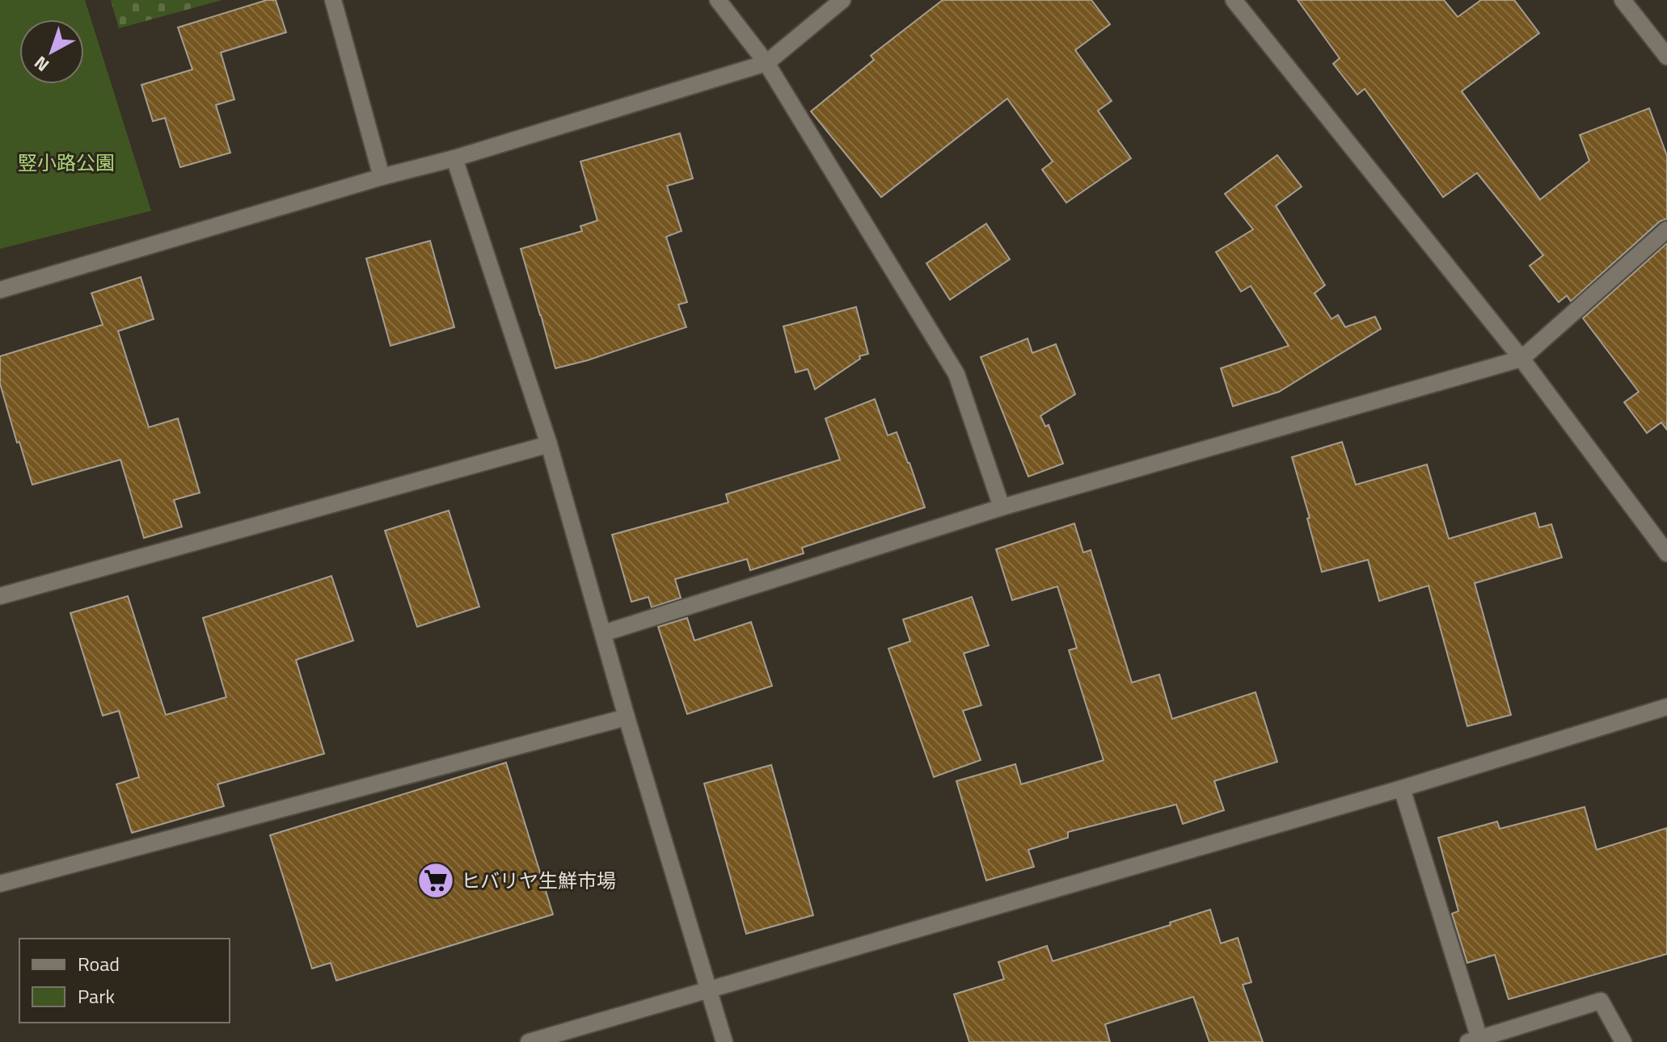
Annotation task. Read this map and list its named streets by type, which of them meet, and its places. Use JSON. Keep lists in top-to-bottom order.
{
  "parks": ["竪小路公園"],
  "places": {
    "supermarket": ["ヒバリヤ生鮮市場"]
  },
  "legend": ["Road", "Park"],
  "north": "bottom left"
}
